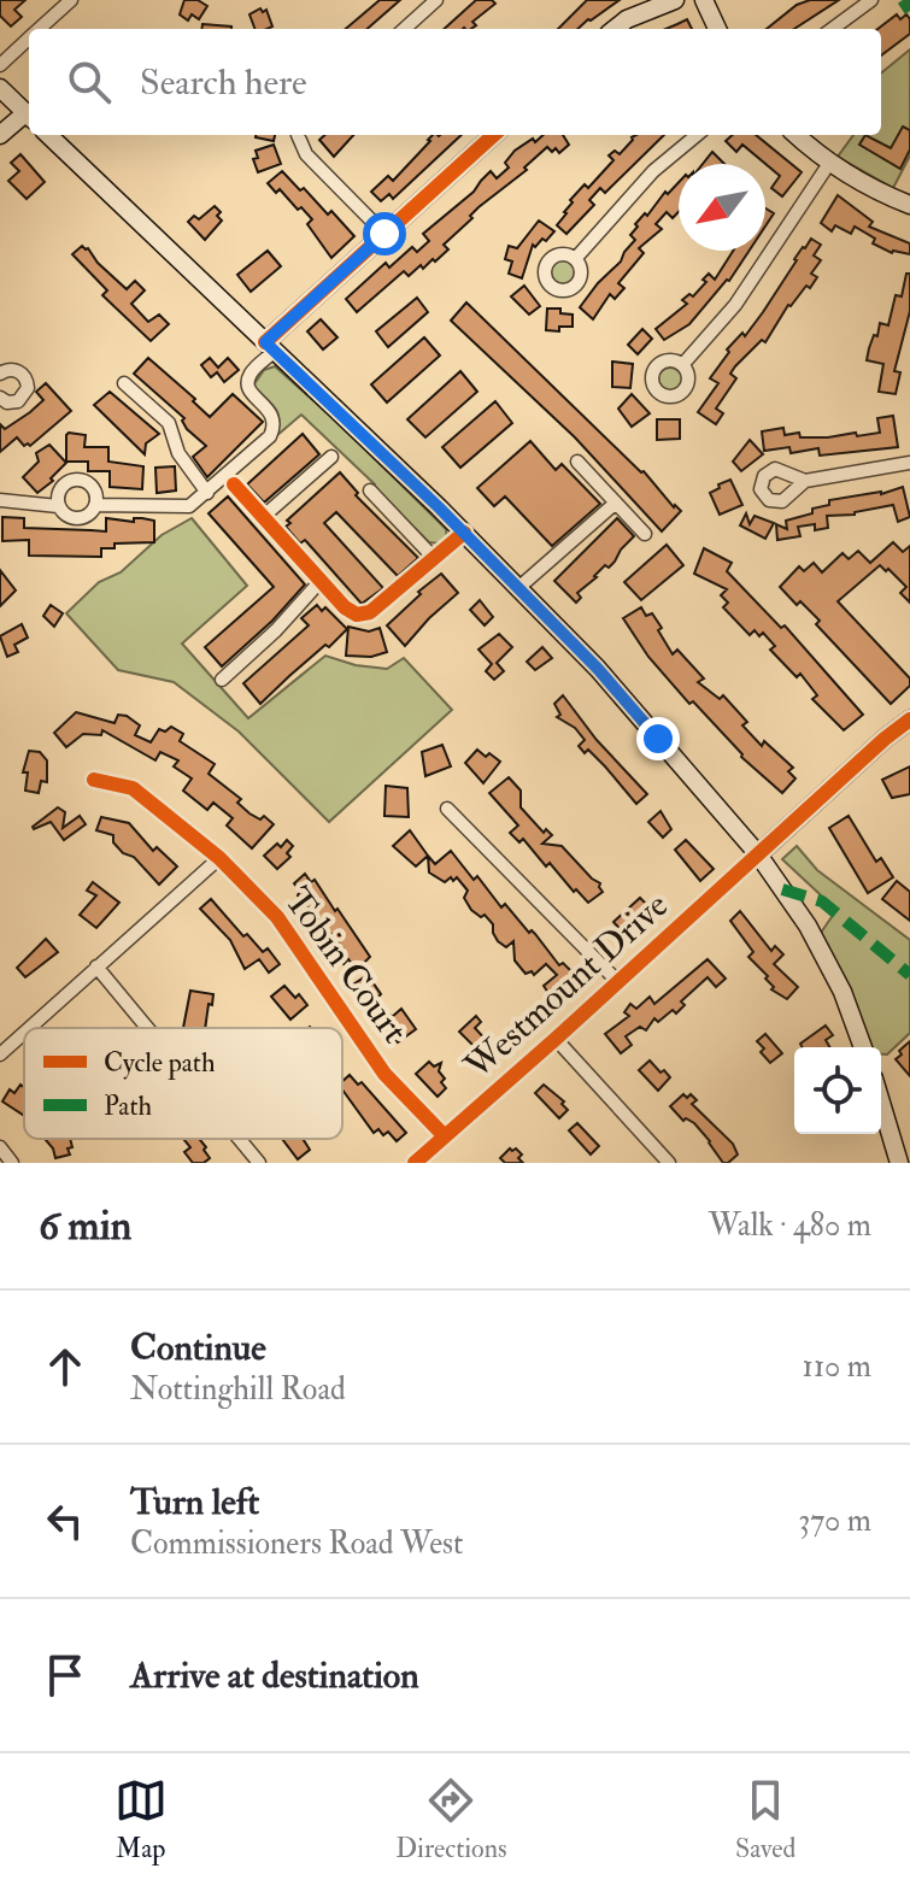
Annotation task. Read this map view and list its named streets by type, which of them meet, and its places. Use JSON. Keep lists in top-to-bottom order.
{
  "streets": {
    "street": ["Tobin Court", "Westmount Drive"]
  },
  "crossings": [
    ["Tobin Court", "Westmount Drive"]
  ],
  "legend": ["Cycle path", "Path"],
  "north": "bottom left",
  "page": {
    "search": "Search here",
    "heading": ["6 min", "Walk · 480 m"],
    "list": [
      ["Continue", "Nottinghill Road", "110 m"],
      ["Turn left", "Commissioners Road West", "370 m"],
      "Arrive at destination"
    ],
    "nav": ["Map", "Directions", "Saved"]
  }
}
